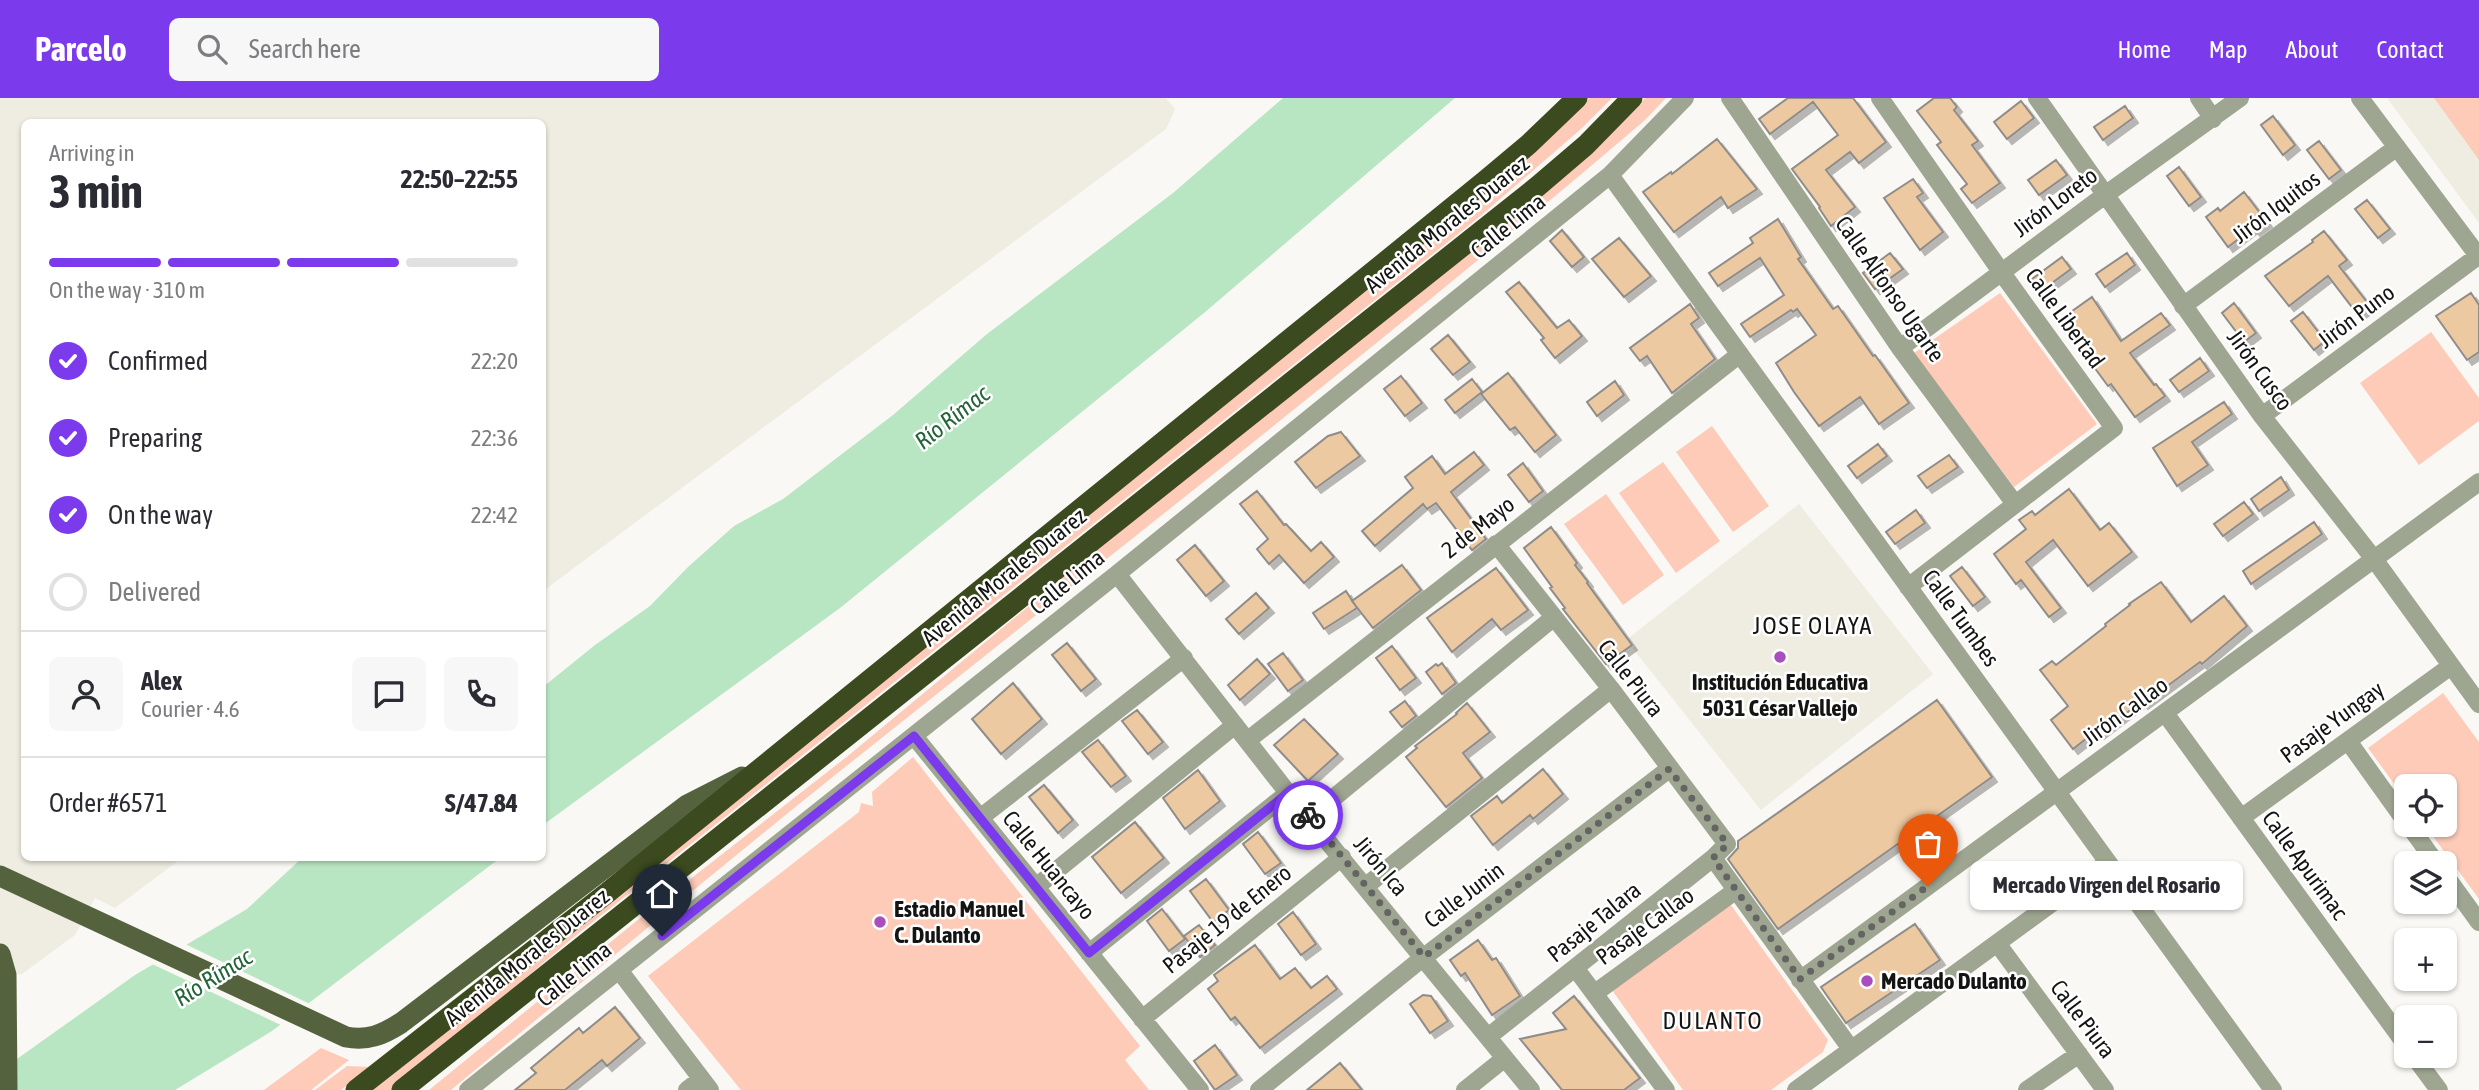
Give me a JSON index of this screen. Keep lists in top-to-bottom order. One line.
{"streets":{"highway":["Avenida Morales Duarez"],"street":["Jirón Loreto","Jirón Iquitos","Calle Lima","Calle Alfonso Ugarte","Jirón Puno","Calle Libertad","Jirón Cusco","2 de Mayo","Calle Tumbes","Calle Piura","Jirón Callao","Pasaje Yungay","Calle Huancayo","Calle Apurimac","Jirón Ica","Calle Junin","Pasaje 19 de Enero","Pasaje Talara","Pasaje Callao"]},"crossings":[["Jirón Loreto","Calle Alfonso Ugarte"],["Jirón Loreto","Calle Libertad"],["Jirón Loreto","Jirón Cusco"],["Jirón Iquitos","Jirón Cusco"],["Calle Lima","Calle Tumbes"],["Calle Lima","Calle Huancayo"],["Calle Lima","Jirón Ica"],["Calle Alfonso Ugarte","Calle Libertad"],["Jirón Puno","Jirón Cusco"],["Jirón Cusco","Jirón Callao"],["Jirón Cusco","Pasaje Yungay"],["2 de Mayo","Calle Tumbes"],["2 de Mayo","Calle Piura"],["2 de Mayo","Jirón Ica"],["Calle Tumbes","Jirón Callao"],["Calle Piura","Calle Junin"],["Calle Piura","Pasaje Talara"],["Jirón Callao","Calle Apurimac"],["Pasaje Yungay","Calle Apurimac"],["Calle Huancayo","Pasaje 19 de Enero"],["Jirón Ica","Calle Junin"],["Jirón Ica","Pasaje 19 de Enero"],["Jirón Ica","Pasaje Talara"],["Pasaje Talara","Pasaje Callao"]],"districts":["JOSE OLAYA","DULANTO"],"water":["Río Rímac"],"places":["Institución Educativa 5031 César Vallejo","Mercado Virgen del Rosario","Estadio Manuel C. Dulanto","Mercado Dulanto"],"page":{"header":"Parcelo","search":"Search here","nav":["Home","Map","About","Contact"],"heading":["3 min","Arriving in","22:50–22:55"],"panel":["Alex","Courier · 4.6","Order #6571","S/47.84"],"bar":"On the way · 310 m","list":[["Confirmed","22:20"],["Preparing","22:36"],["On the way","22:42"],"Delivered"],"map_buttons":["+","−"],"bubble":"Mercado Virgen del Rosario"}}
